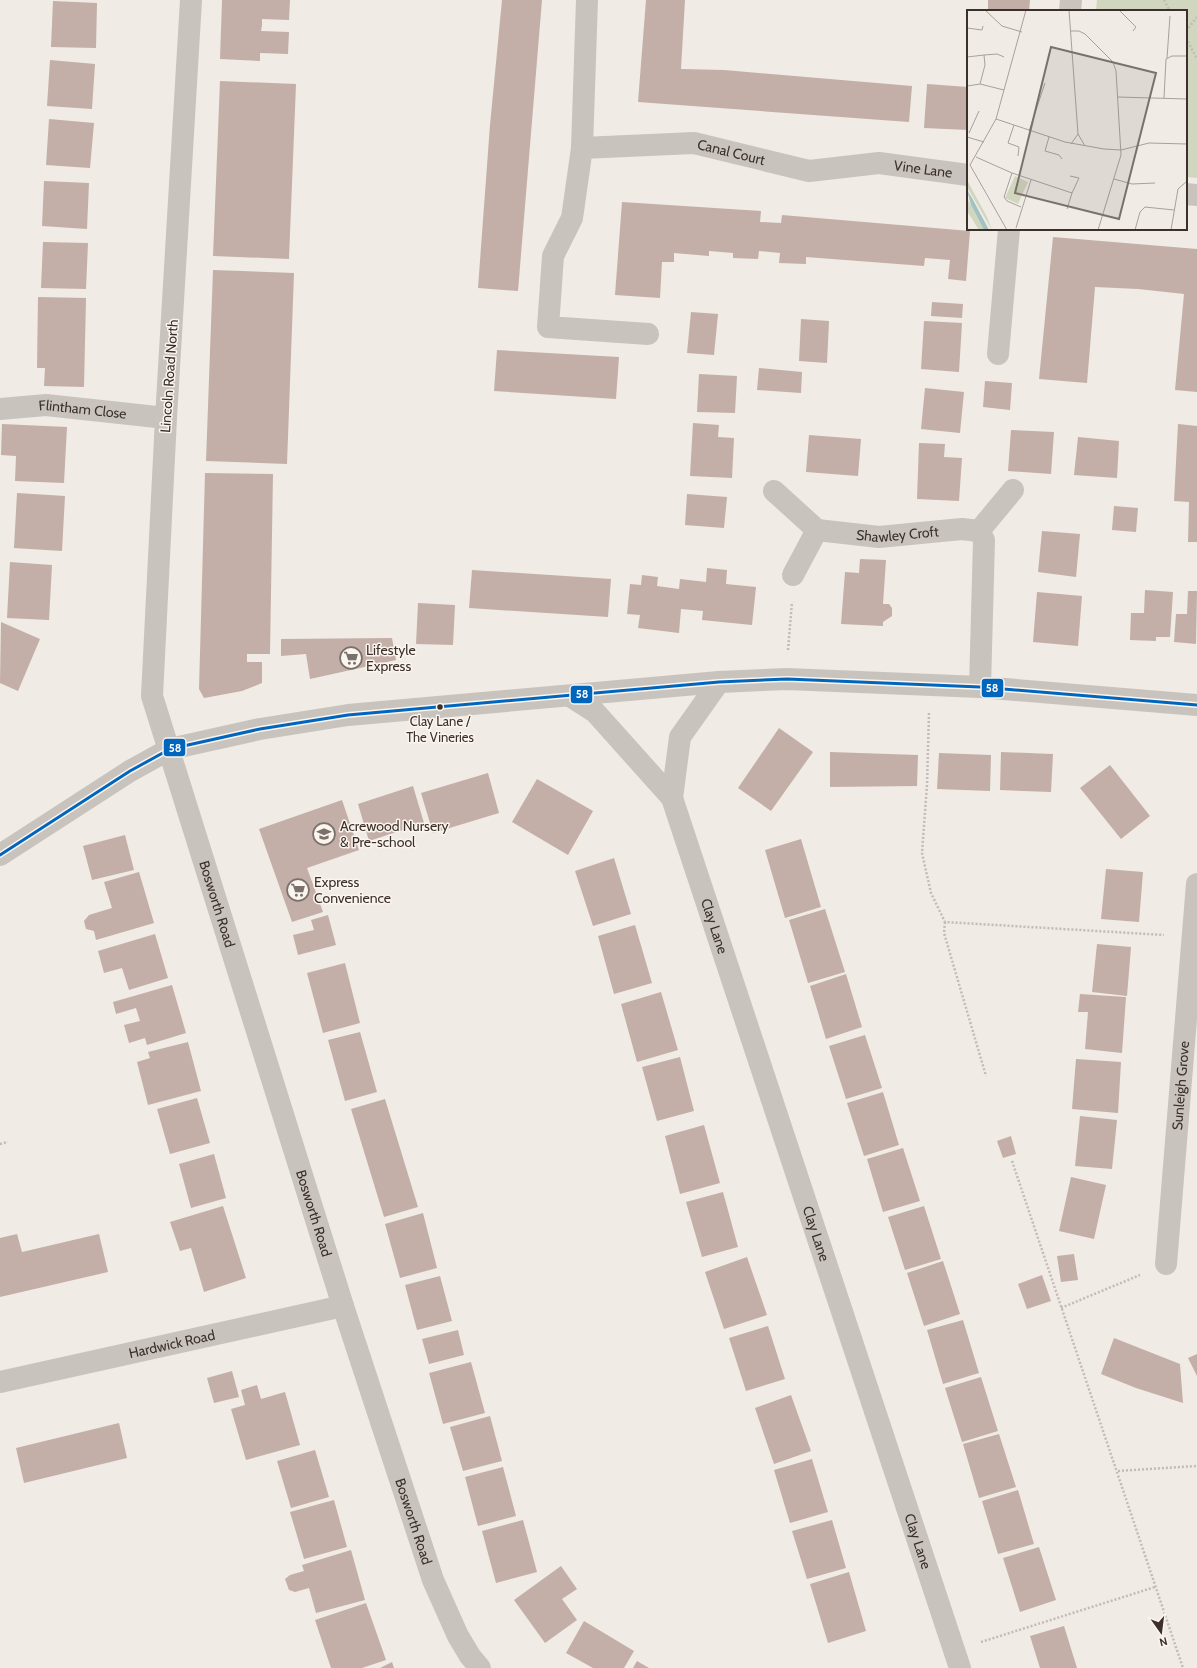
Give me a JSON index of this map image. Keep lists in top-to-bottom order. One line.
{"streets":{"street":["Canal Court","Vine Lane","Lincoln Road North","Flintham Close","Shawley Croft","Bosworth Road","Clay Lane","Sunleigh Grove","Hardwick Road"]},"crossings":[["Canal Court","Vine Lane"],["Lincoln Road North","Flintham Close"],["Lincoln Road North","Bosworth Road"],["Bosworth Road","Hardwick Road"]],"places":{"supermarket":["Lifestyle Express","Express Convenience"],"other":["Clay Lane / The Vineries"],"school or university":["Acrewood Nursery & Pre-school"]},"lines":["transit line 58"],"north":"bottom"}
